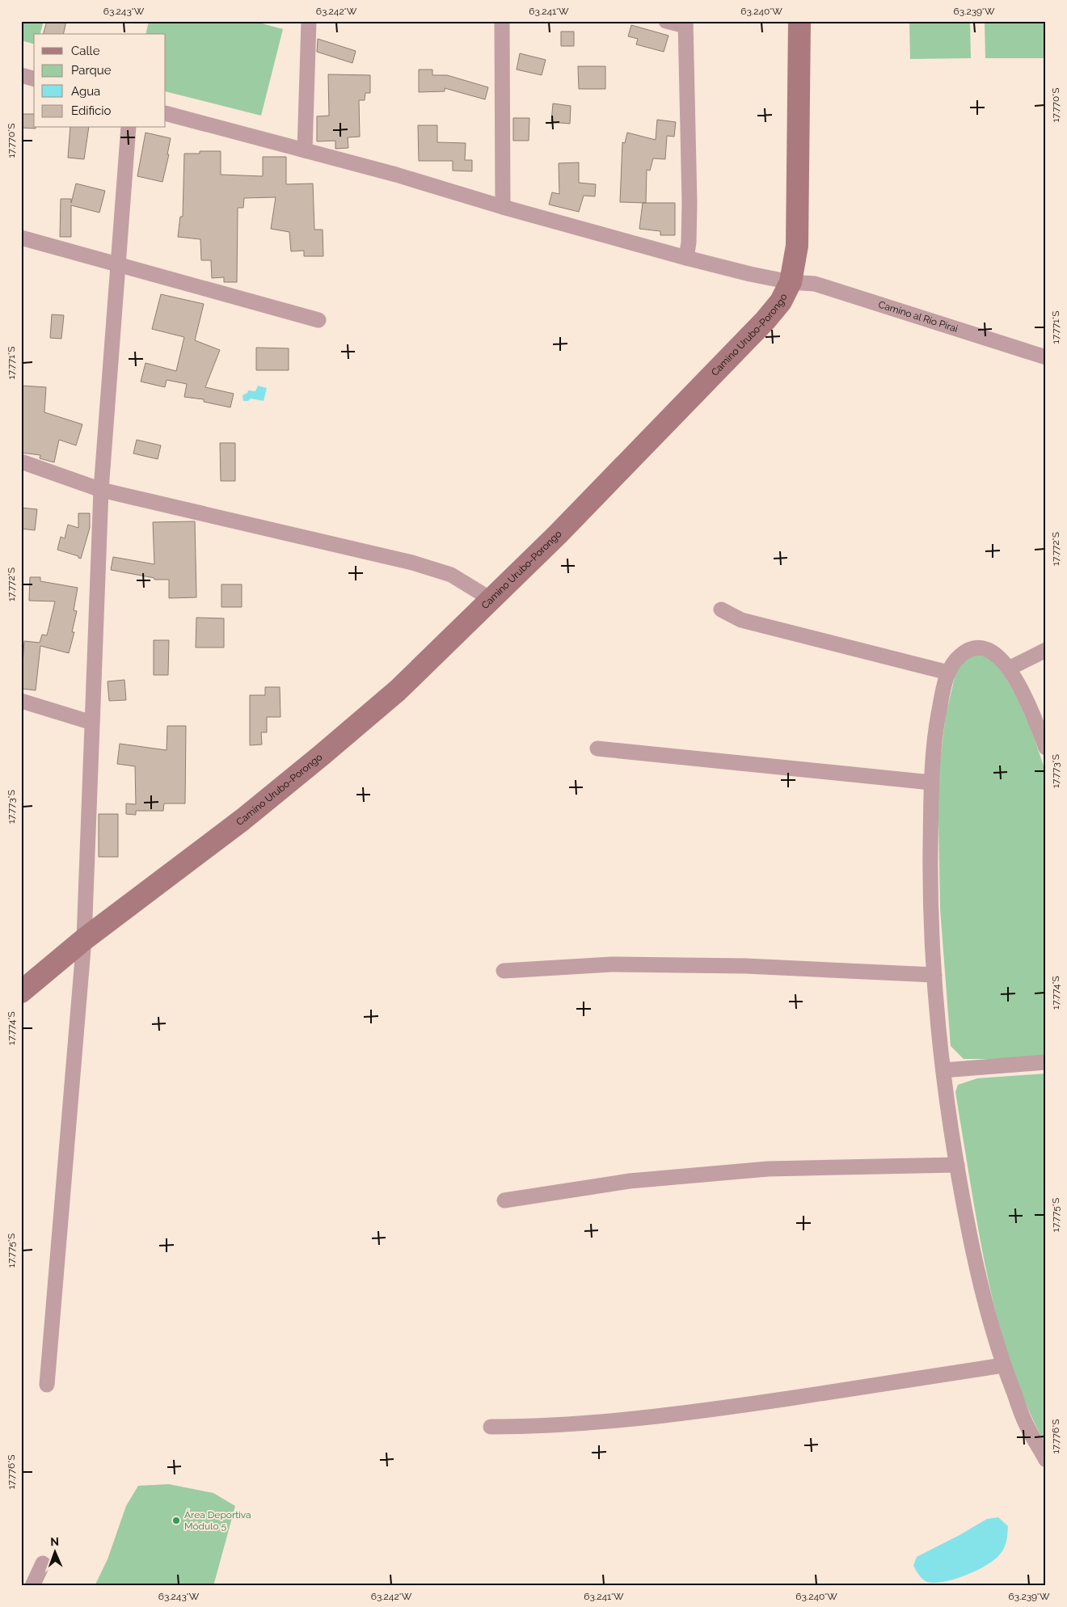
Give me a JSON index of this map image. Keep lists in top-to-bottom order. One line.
{"streets":{"main road":["Camino Urubo-Porongo"],"street":["Camino al Rio Pirai"]},"crossings":[["Camino al Rio Pirai","Camino Urubo-Porongo"]],"places":["Área Deportiva Módulo 5"],"legend":["Calle","Parque","Agua","Edificio"],"north":"top","coordinates":["63.243°W","63.242°W","63.241°W","63.240°W","63.239°W","17.770°S","17.771°S","17.772°S","17.773°S","17.774°S","17.775°S","17.776°S"]}
